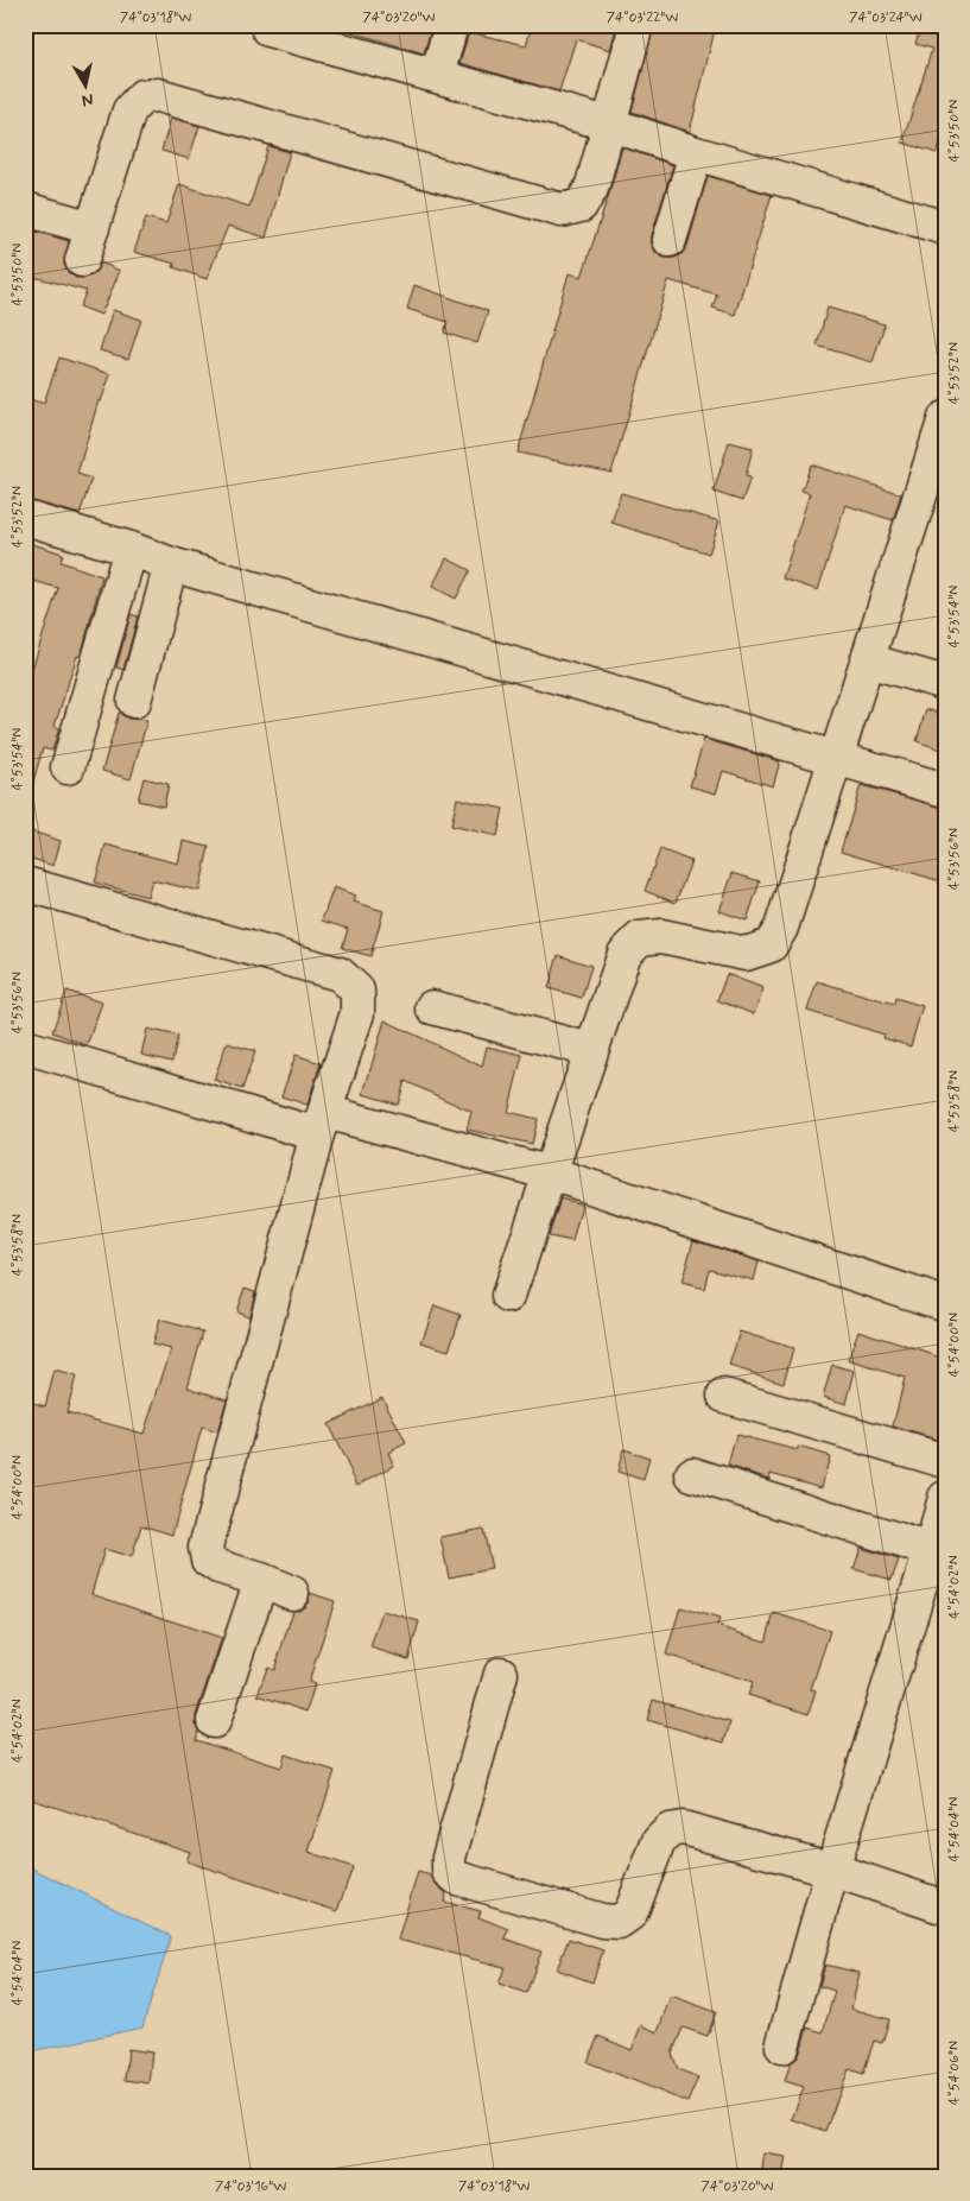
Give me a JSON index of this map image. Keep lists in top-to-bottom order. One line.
{"north":"bottom","coordinates":["74°03'18\"W","74°03'20\"W","74°03'22\"W","74°03'24\"W","4°53'50\"N","4°53'52\"N","4°53'54\"N","4°53'56\"N","4°53'58\"N","4°54'00\"N","4°54'02\"N","4°54'04\"N","4°54'06\"N","74°03'16\"W"]}
